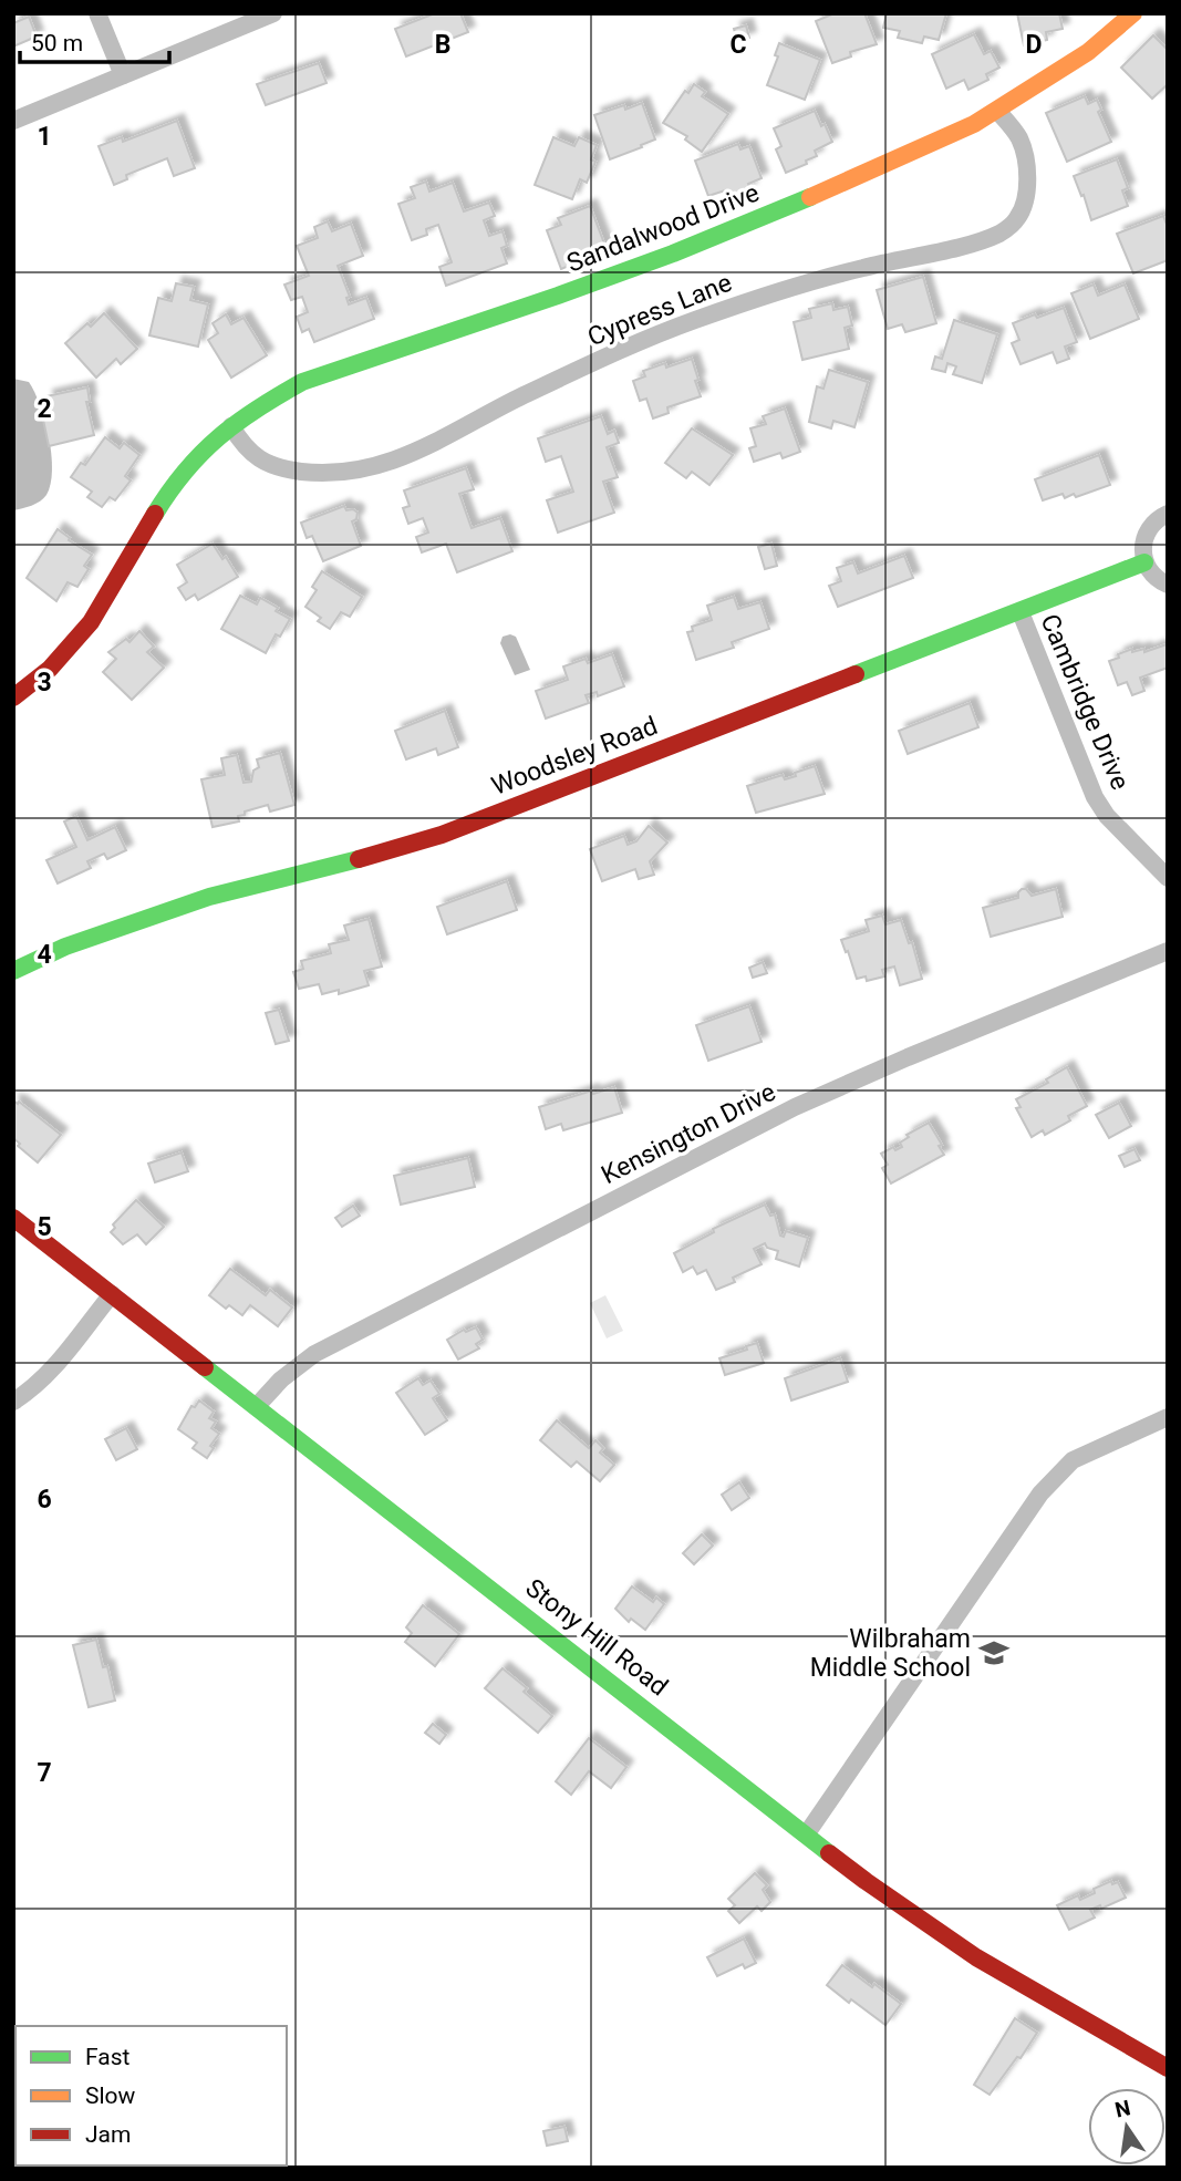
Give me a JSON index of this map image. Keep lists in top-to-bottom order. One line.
{"streets":{"street":["Sandalwood Drive","Cypress Lane","Cambridge Drive","Woodsley Road","Kensington Drive","Stony Hill Road"]},"crossings":[["Sandalwood Drive","Cypress Lane"],["Cambridge Drive","Woodsley Road"],["Kensington Drive","Stony Hill Road"]],"places":{"school or university":["Wilbraham Middle School"]},"legend":["Fast","Slow","Jam"],"scale_bar":"50 m","north":"top","grid":{"columns":["B","C","D"],"rows":["1","2","3","4","5","6","7"]}}
